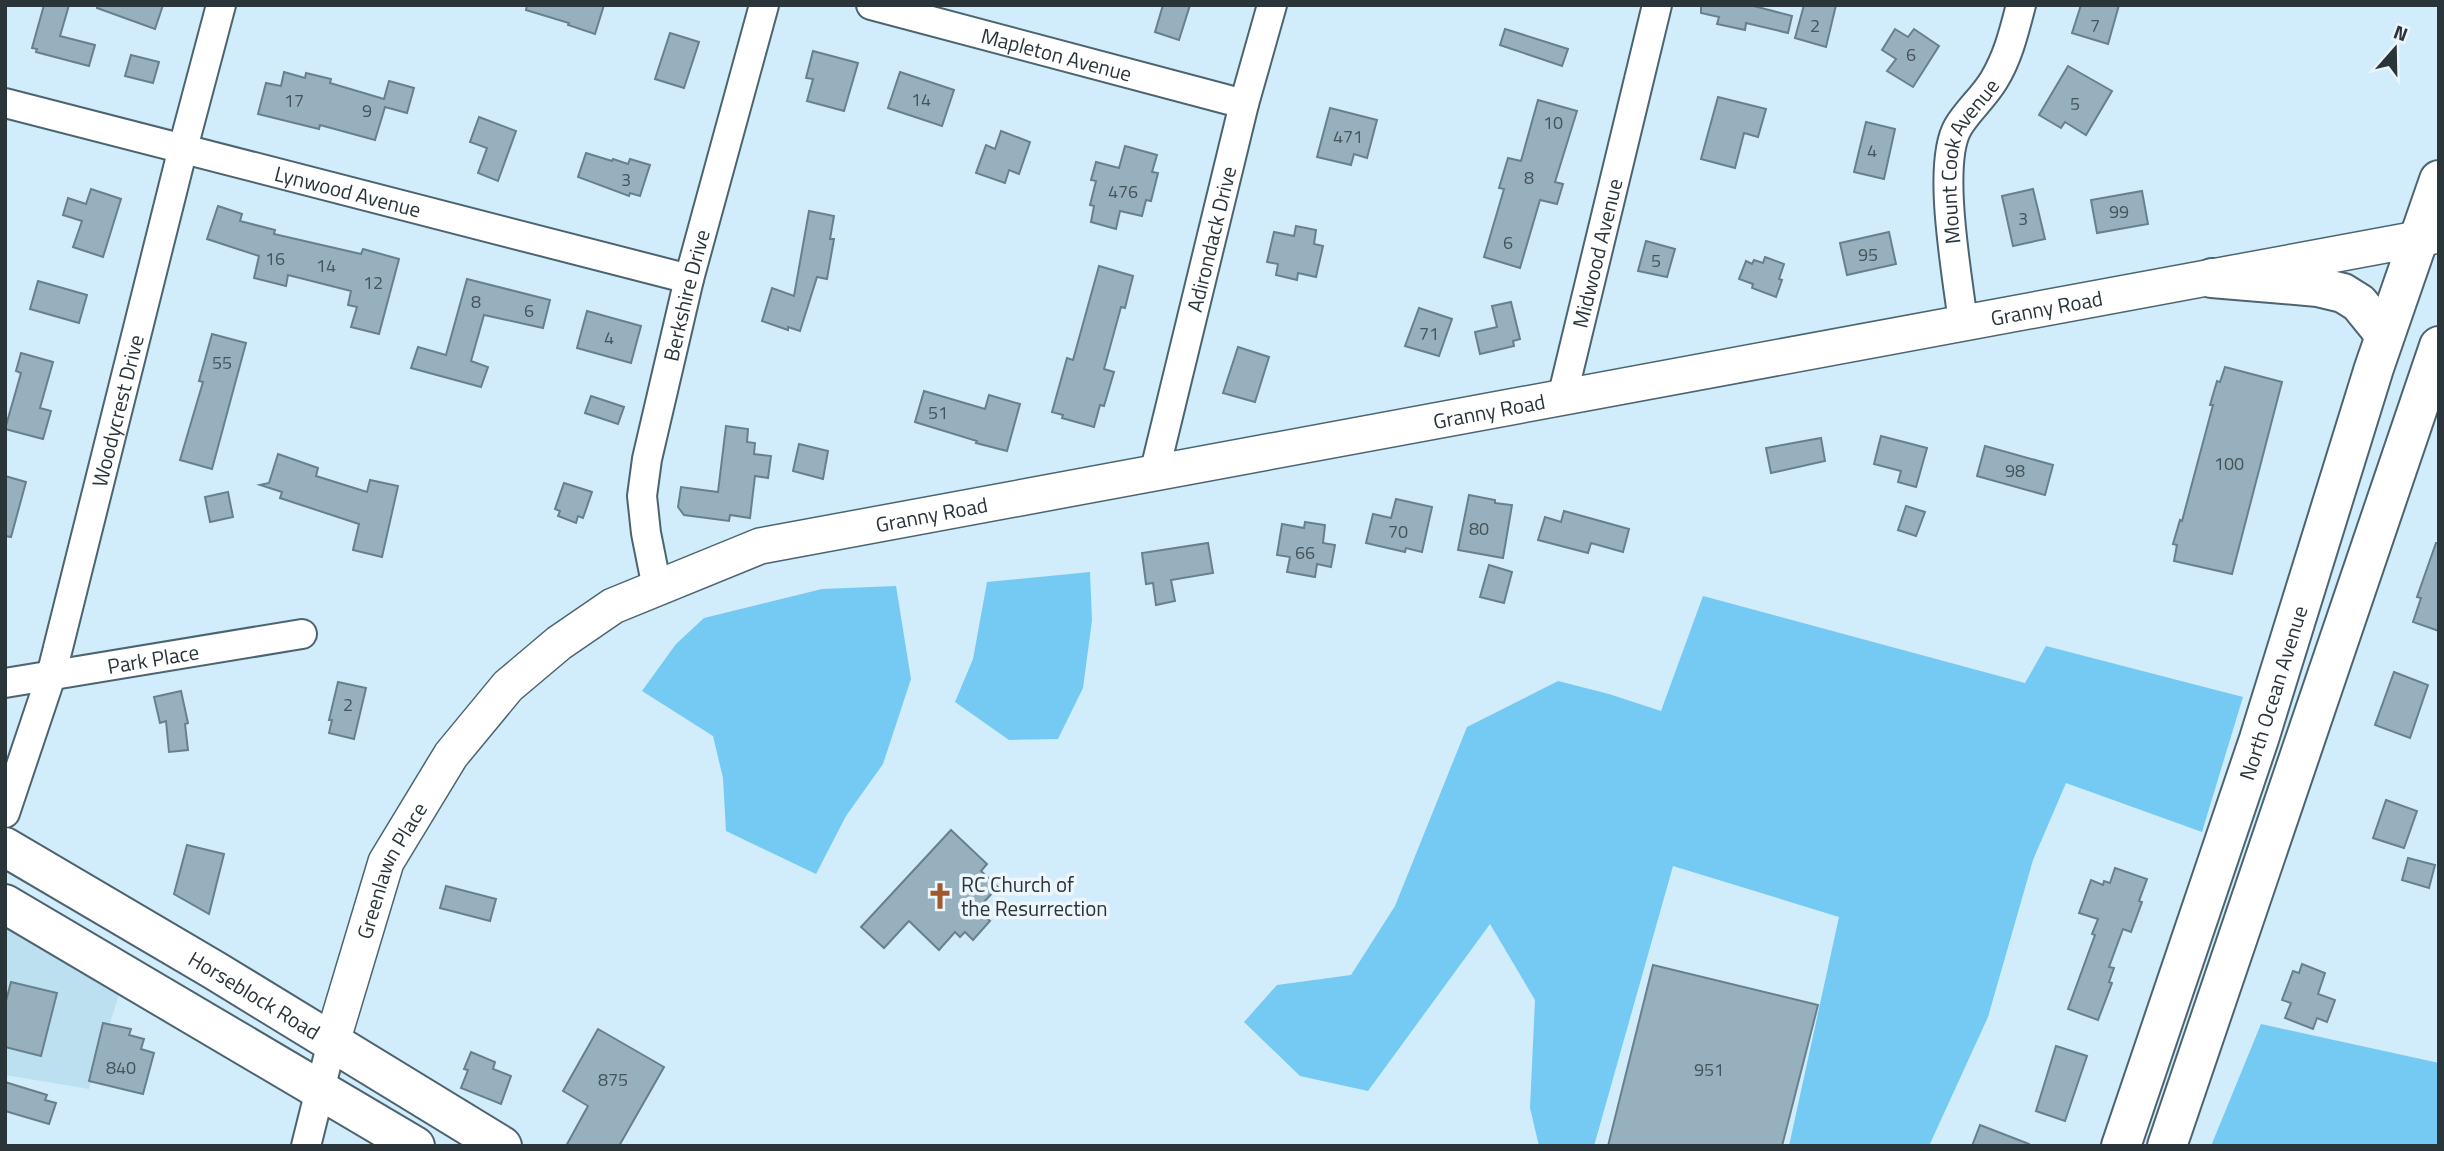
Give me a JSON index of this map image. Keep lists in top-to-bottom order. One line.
{"streets":{"main road":["North Ocean Avenue","Horseblock Road"],"street":["Mapleton Avenue","Mount Cook Avenue","Lynwood Avenue","Adirondack Drive","Midwood Avenue","Berkshire Drive","Granny Road","Woodycrest Drive","Park Place","Greenlawn Place"]},"crossings":[["Mapleton Avenue","Adirondack Drive"],["Mount Cook Avenue","Granny Road"],["Lynwood Avenue","Berkshire Drive"],["Lynwood Avenue","Woodycrest Drive"],["Adirondack Drive","Granny Road"],["Midwood Avenue","Granny Road"],["Berkshire Drive","Granny Road"],["Granny Road","North Ocean Avenue"],["Granny Road","Greenlawn Place"],["Woodycrest Drive","Park Place"],["Greenlawn Place","Horseblock Road"]],"places":{"church":["RC Church of the Resurrection"]},"house_numbers":["2","7","6","14","17","5","9","10","471","4","8","3","476","99","3","6","95","16","5","14","12","8","6","71","4","55","51","100","98","80","70","66","2","840","951","875"],"north":"top"}
